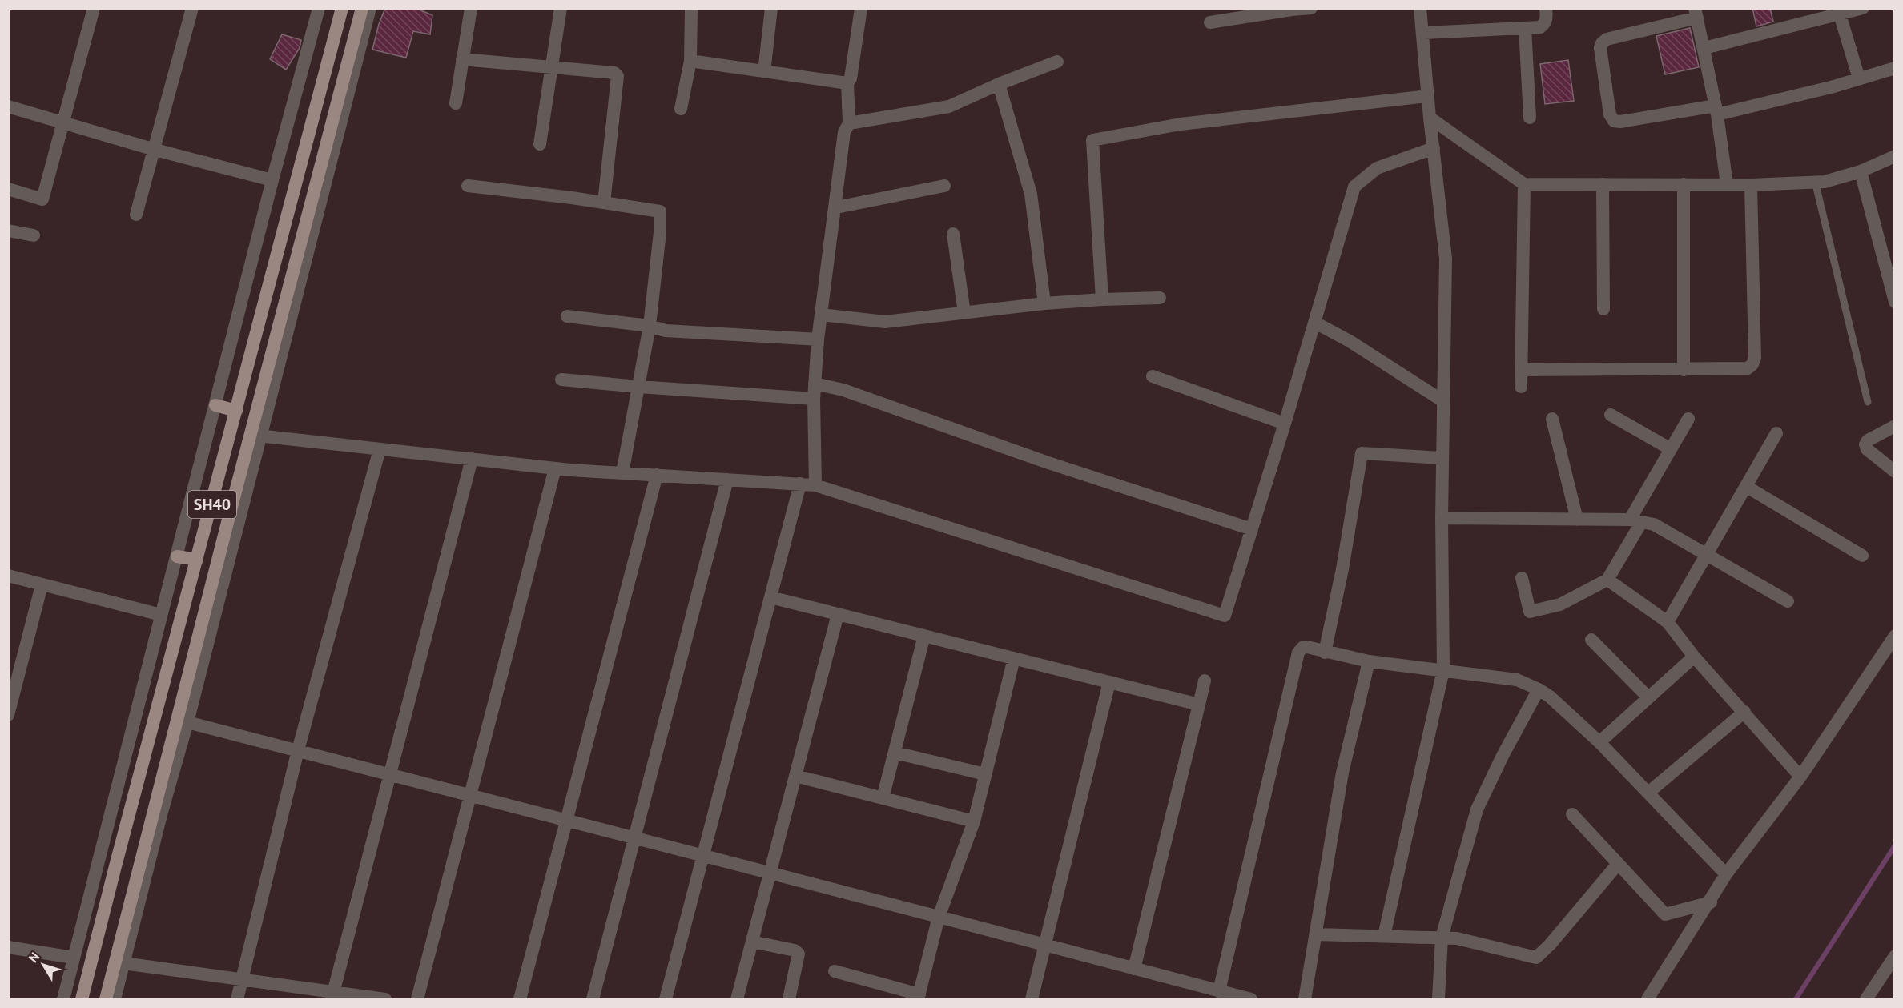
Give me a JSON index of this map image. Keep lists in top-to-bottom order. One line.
{"streets":{"main road":["SH40"]},"north":"top left"}
